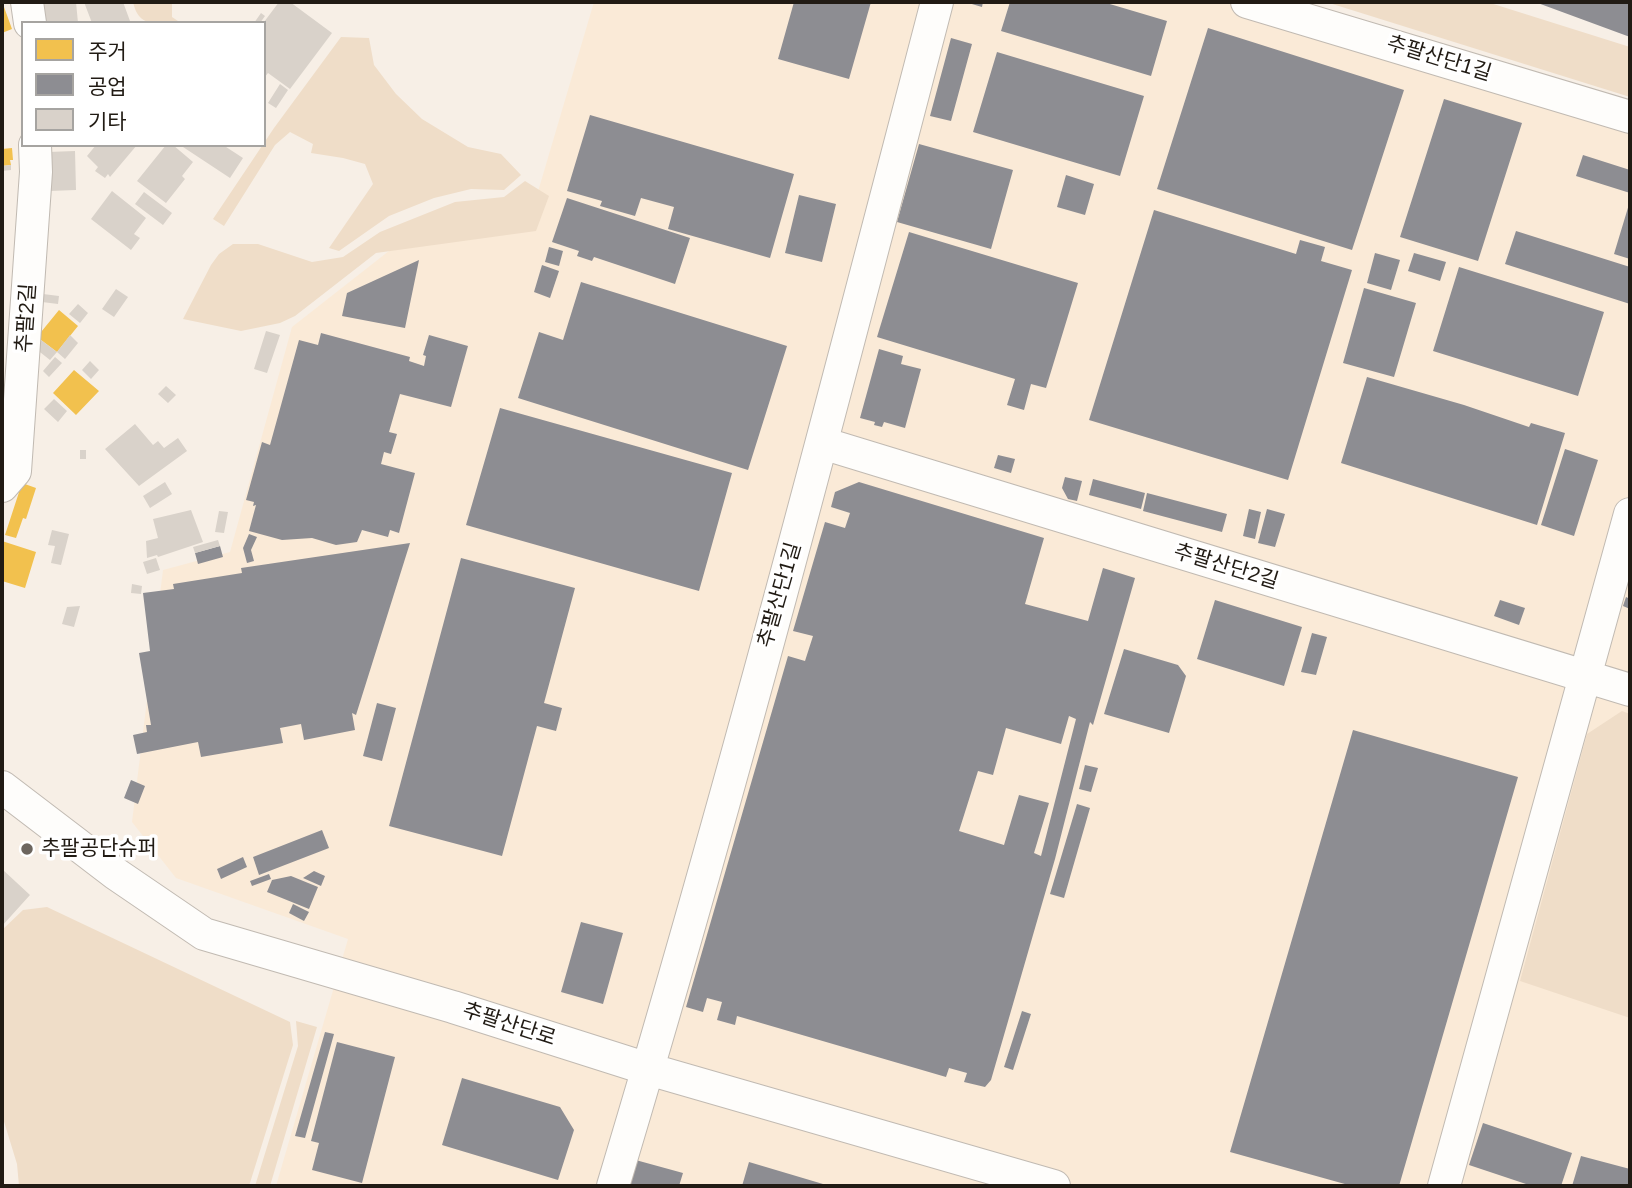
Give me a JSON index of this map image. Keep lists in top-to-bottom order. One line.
{"streets":{"street":["추팔산단1길","추팔2길","추팔산단2길","추팔산단로"]},"crossings":[["추팔산단1길","추팔산단2길"],["추팔산단1길","추팔산단로"]],"places":["추팔공단슈퍼"],"legend":["주거","공업","기타"]}
